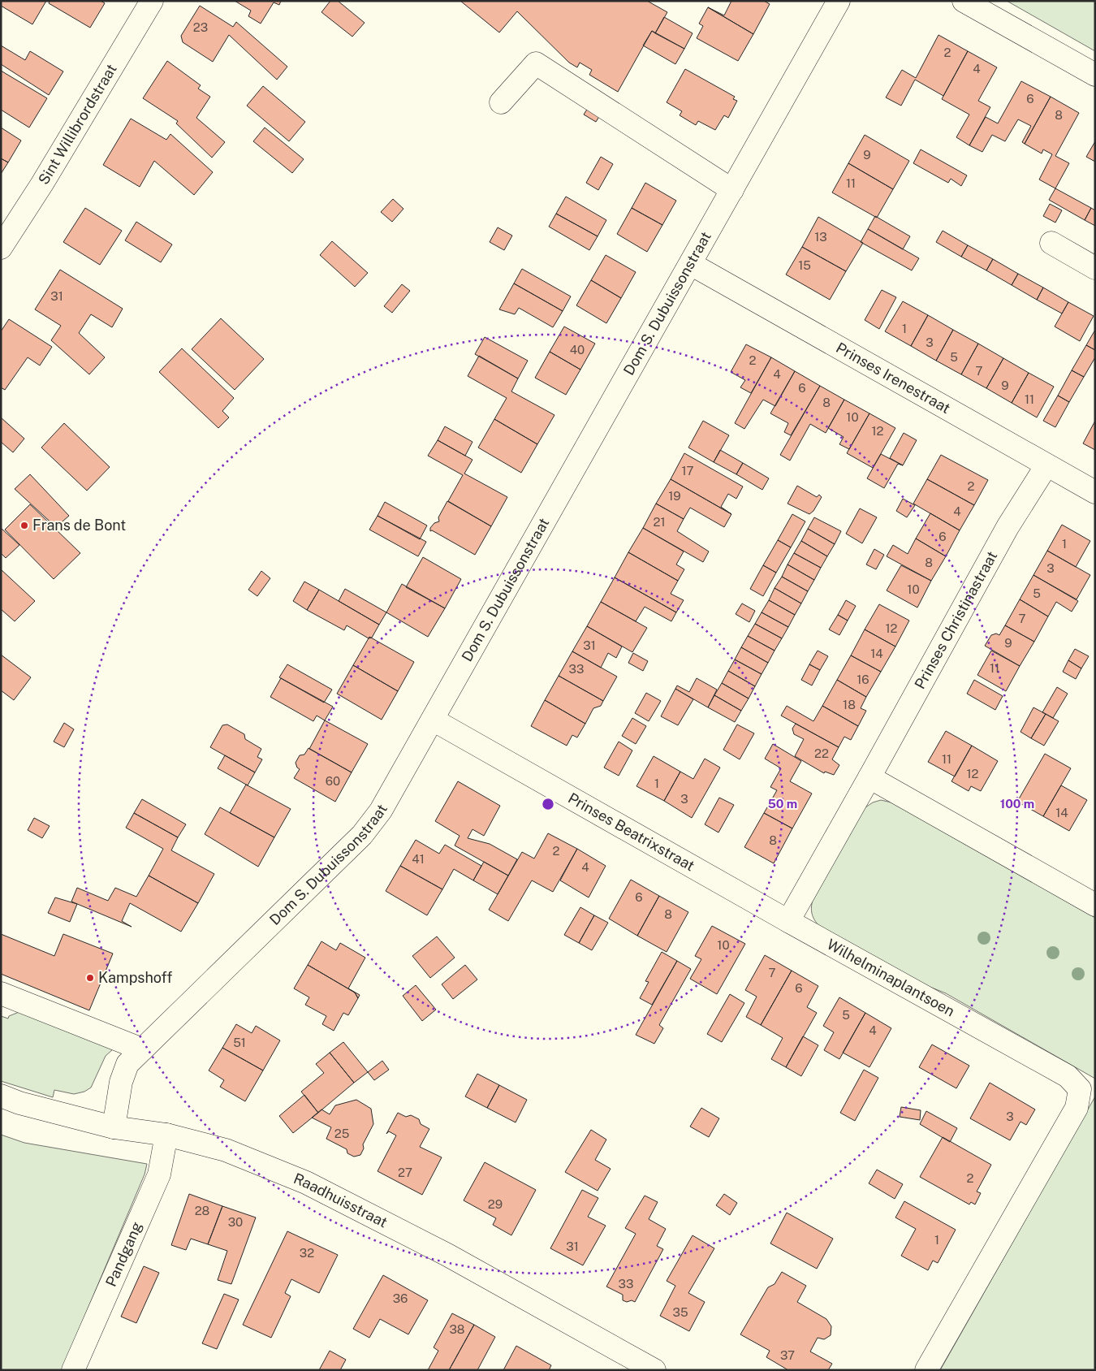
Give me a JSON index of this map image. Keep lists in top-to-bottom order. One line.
{"streets":{"street":["Sint Willibrordstraat","Dom S. Dubuissonstraat","Prinses Irenestraat","Prinses Christinastraat","Prinses Beatrixstraat","Wilhelminaplantsoen","Raadhuisstraat","Pandgang"]},"crossings":[["Dom S. Dubuissonstraat","Prinses Irenestraat"],["Dom S. Dubuissonstraat","Prinses Beatrixstraat"],["Dom S. Dubuissonstraat","Raadhuisstraat"],["Prinses Irenestraat","Prinses Christinastraat"],["Prinses Beatrixstraat","Wilhelminaplantsoen"],["Raadhuisstraat","Pandgang"]],"places":["Frans de Bont","Kampshoff"],"house_numbers":["23","2","4","6","8","9","11","13","15","31","1","3","40","5","2","7","4","9","6","11","8","10","12","17","2","19","4","21","6","1","8","3","10","5","7","12","9","31","14","11","33","16","18","22","11","12","60","1","3","14","8","2","41","4","6","8","10","7","6","5","4","51","3","25","27","2","29","28","30","1","31","32","33","36","35","38","37"],"rings":["50 m","100 m"]}
